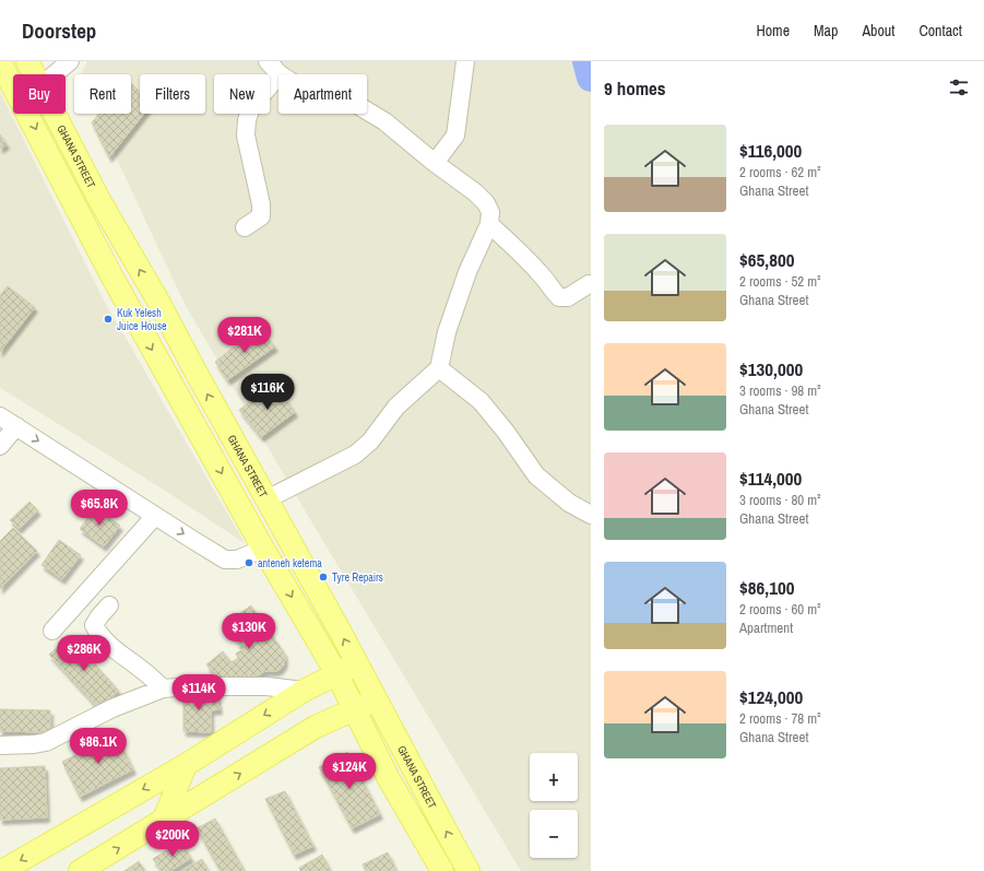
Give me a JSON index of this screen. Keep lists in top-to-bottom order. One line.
{"streets":{"main road":["GHANA STREET"]},"places":["Kuk Yelesh Juice House","anteneh ketema","Tyre Repairs"],"page":{"header":"Doorstep","nav":["Home","Map","About","Contact"],"heading":"9 homes","chip":["Buy","Rent","Filters","New","Apartment"],"list":[{"name":"$116,000","note":"2 rooms · 62 m² · Ghana Street"},{"name":"$65,800","note":"2 rooms · 52 m² · Ghana Street"},{"name":"$130,000","note":"3 rooms · 98 m² · Ghana Street"},{"name":"$114,000","note":"3 rooms · 80 m² · Ghana Street"},{"name":"$86,100","note":"2 rooms · 60 m² · Apartment"},{"name":"$124,000","note":"2 rooms · 78 m² · Ghana Street"}],"price":["$281K","$116K","$65.8K","$130K","$286K","$114K","$86.1K","$124K","$200K"],"map_buttons":["+","−"]}}
